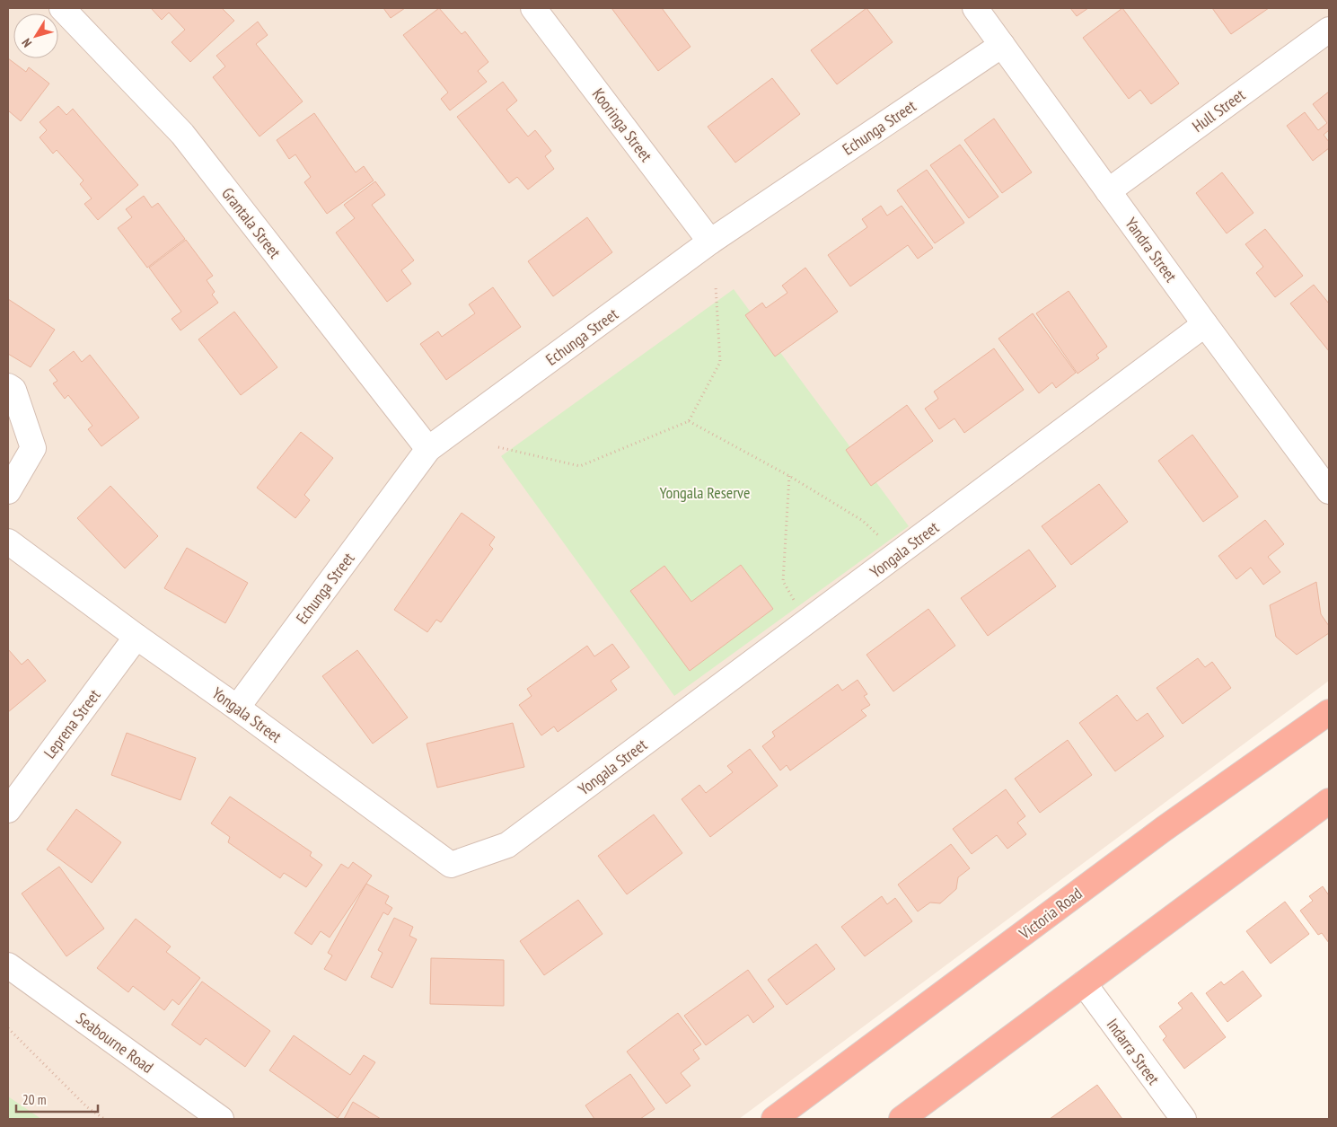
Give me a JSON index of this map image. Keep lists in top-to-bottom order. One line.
{"streets":{"highway":["Victoria Road"],"street":["Hull Street","Kooringa Street","Echunga Street","Grantala Street","Yandra Street","Yongala Street","Leprena Street","Seabourne Road","Indarra Street"]},"crossings":[["Hull Street","Yandra Street"],["Kooringa Street","Echunga Street"],["Echunga Street","Grantala Street"],["Echunga Street","Yandra Street"],["Echunga Street","Yongala Street"],["Yandra Street","Yongala Street"],["Yongala Street","Leprena Street"]],"parks":["Yongala Reserve"],"scale_bar":"20 m","north":"bottom left"}
